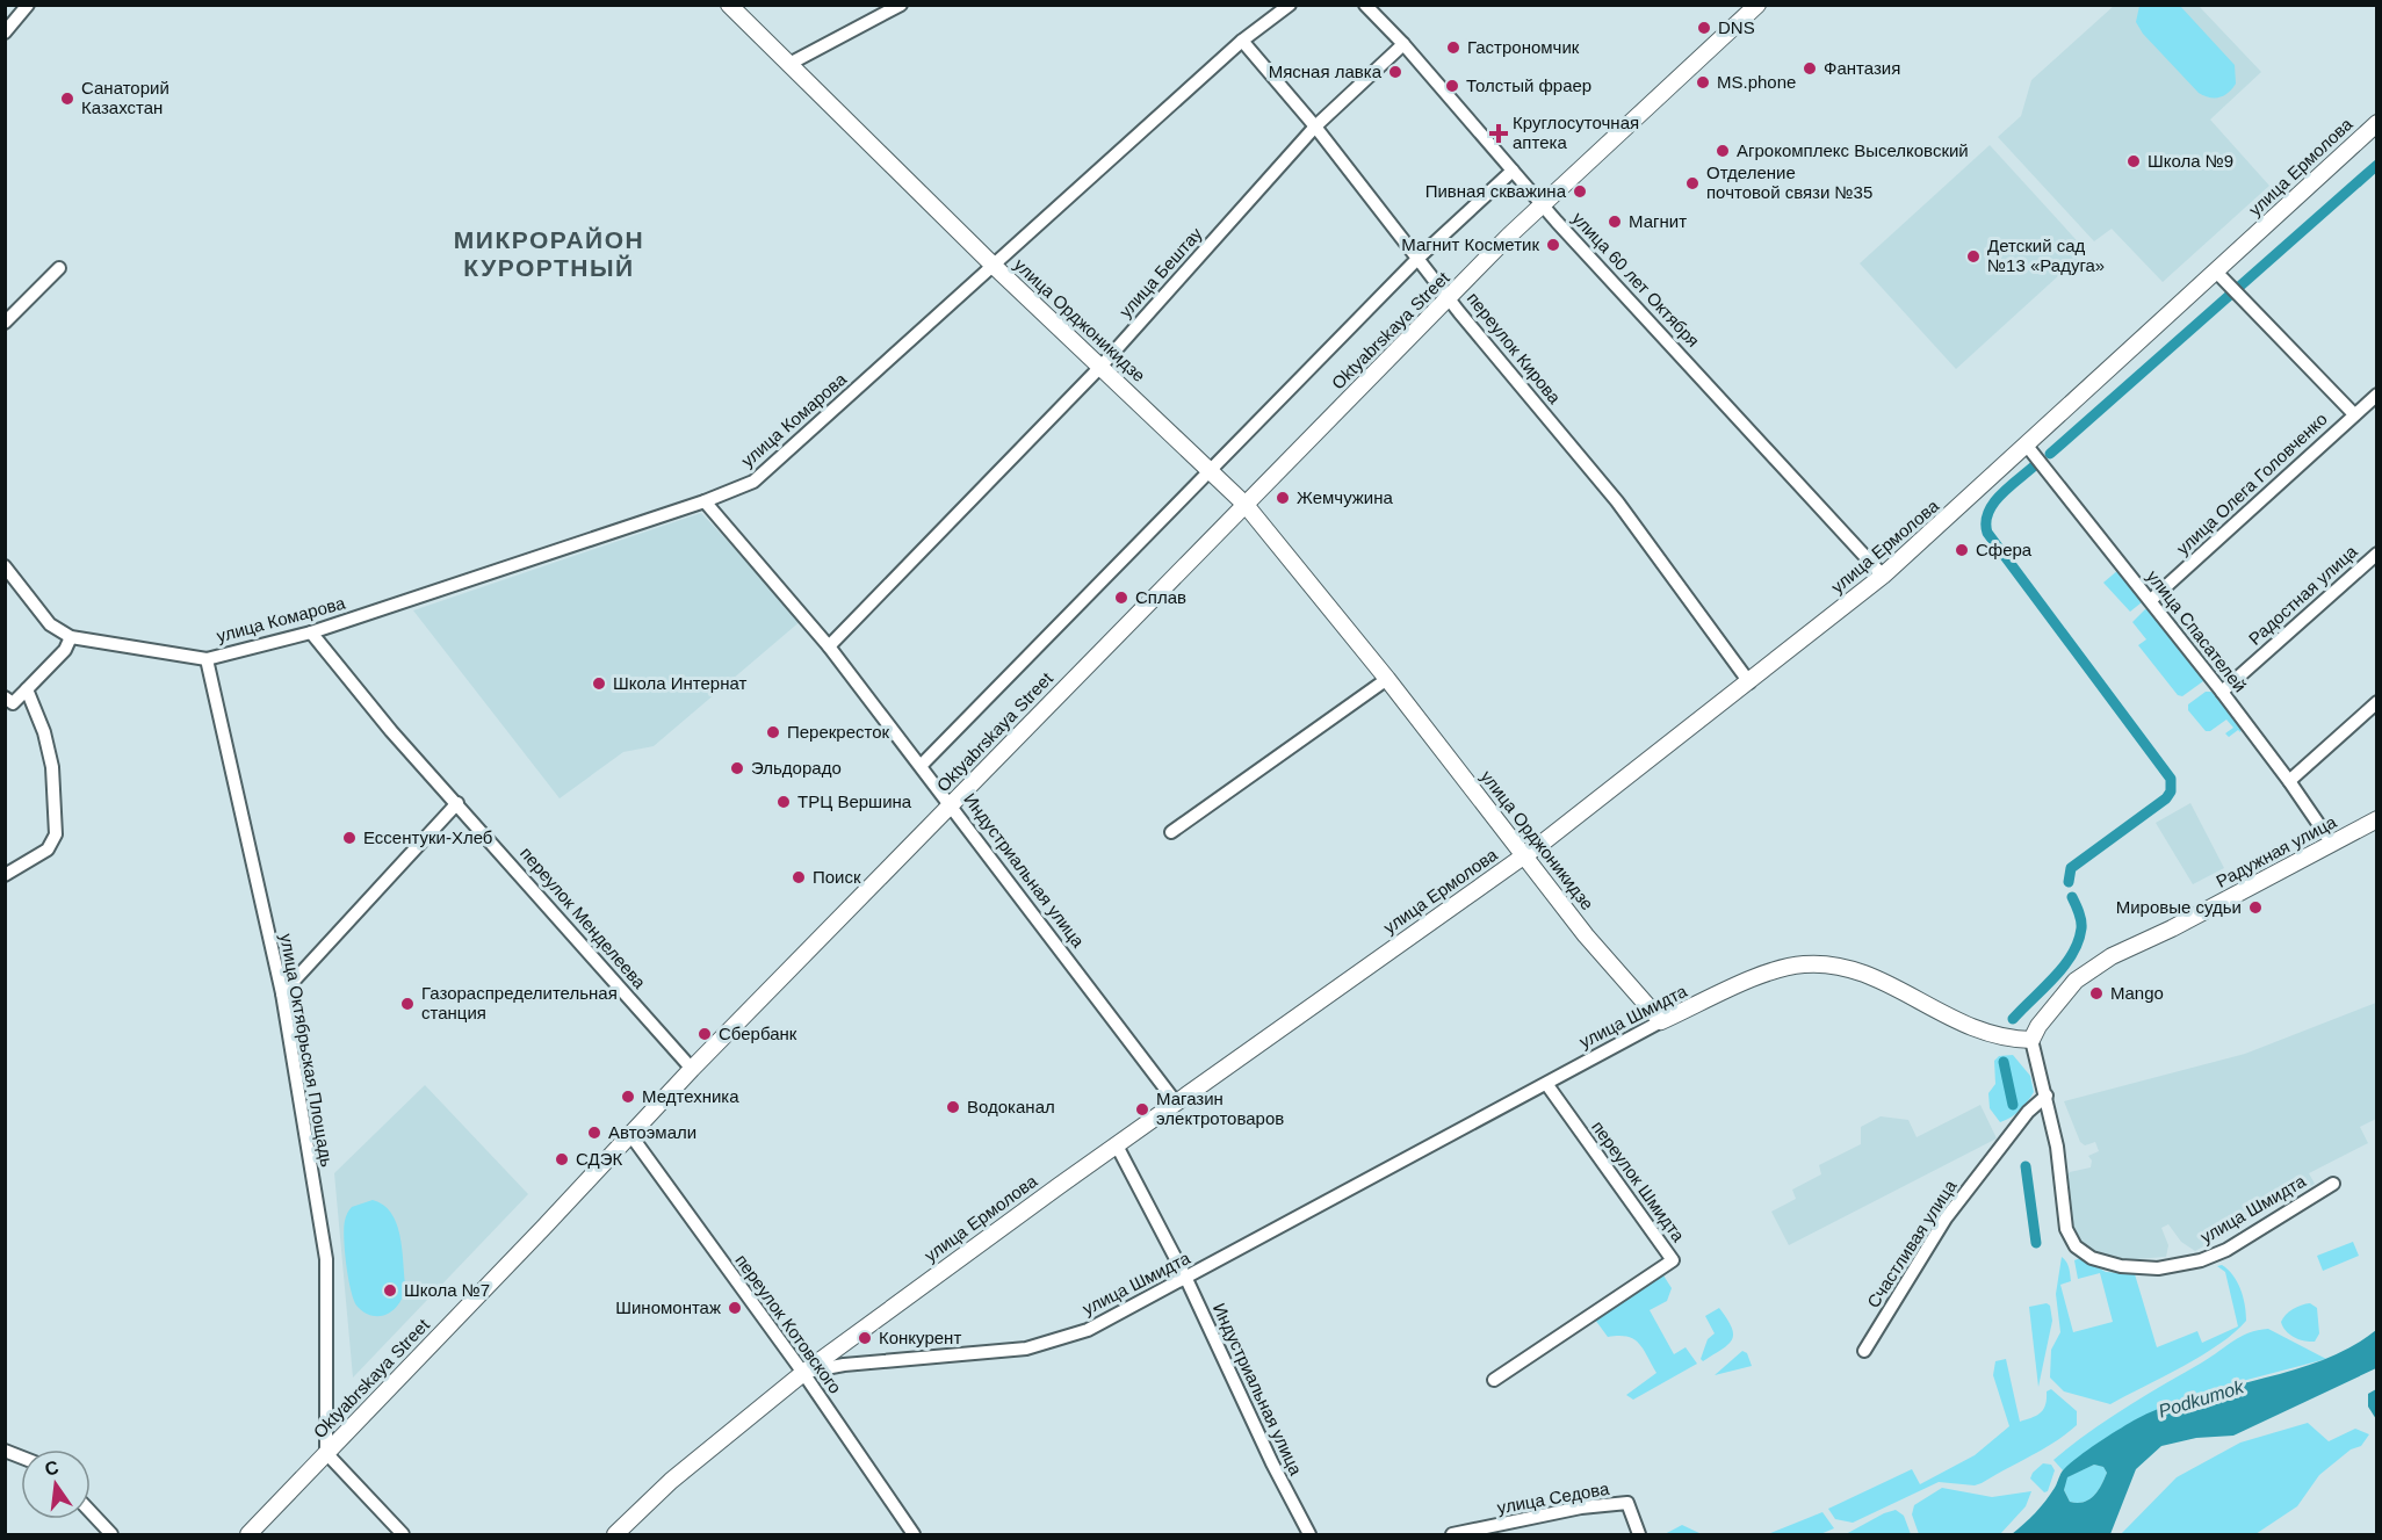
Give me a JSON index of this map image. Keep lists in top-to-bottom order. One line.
{"streets":{"street":["улица Ермолова","улица Бештау","улица 60 лет Октября","улица Орджоникидзе","Oktyabrskaya Street","переулок Кирова","улица Комарова","улица Олега Головченко","Радостная улица","улица Спасателей","Радужная улица","Индустриальная улица","переулок Менделеева","улица Шмидта","улица Октябрьская Площадь","переулок Шмидта","Счастливая улица","переулок Котовского","улица Седова"]},"crossings":[["улица Ермолова","улица 60 лет Октября"],["улица Ермолова","улица Орджоникидзе"],["улица Ермолова","переулок Кирова"],["улица Ермолова","улица Спасателей"],["улица Ермолова","Индустриальная улица"],["улица Ермолова","улица Шмидта"],["улица Ермолова","переулок Котовского"],["улица Бештау","улица 60 лет Октября"],["улица Бештау","улица Орджоникидзе"],["улица Бештау","переулок Кирова"],["улица Бештау","Индустриальная улица"],["улица 60 лет Октября","Oktyabrskaya Street"],["улица Орджоникидзе","Oktyabrskaya Street"],["улица Орджоникидзе","улица Комарова"],["улица Орджоникидзе","улица Шмидта"],["Oktyabrskaya Street","переулок Кирова"],["Oktyabrskaya Street","Индустриальная улица"],["Oktyabrskaya Street","переулок Менделеева"],["Oktyabrskaya Street","улица Октябрьская Площадь"],["Oktyabrskaya Street","переулок Котовского"],["переулок Кирова","улица Комарова"],["улица Комарова","Индустриальная улица"],["улица Комарова","переулок Менделеева"],["улица Комарова","улица Октябрьская Площадь"],["улица Олега Головченко","улица Спасателей"],["Радостная улица","улица Спасателей"],["улица Спасателей","Радужная улица"],["Радужная улица","улица Шмидта"],["Индустриальная улица","улица Шмидта"],["улица Шмидта","переулок Шмидта"],["улица Шмидта","Счастливая улица"],["улица Шмидта","переулок Котовского"]],"districts":["МИКРОРАЙОН КУРОРТНЫЙ"],"water":["Podkumok"],"places":{"other":["DNS","Гастрономчик","Фантазия","Мясная лавка","MS.phone","Толстый фраер","Санаторий Казахстан","Агрокомплекс Выселковский","Школа №9","Отделение почтовой связи №35","Пивная скважина","Магнит","Магнит Косметик","Детский сад №13 «Радуга»","Жемчужина","Сфера","Сплав","Школа Интернат","Перекресток","Эльдорадо","ТРЦ Вершина","Ессентуки-Хлеб","Поиск","Мировые судьи","Mango","Газораспределительная станция","Сбербанк","Медтехника","Водоканал","Магазин электротоваров","Автоэмали","СДЭК","Школа №7","Шиномонтаж","Конкурент"],"health":["Круглосуточная аптека"]},"north":"top"}
